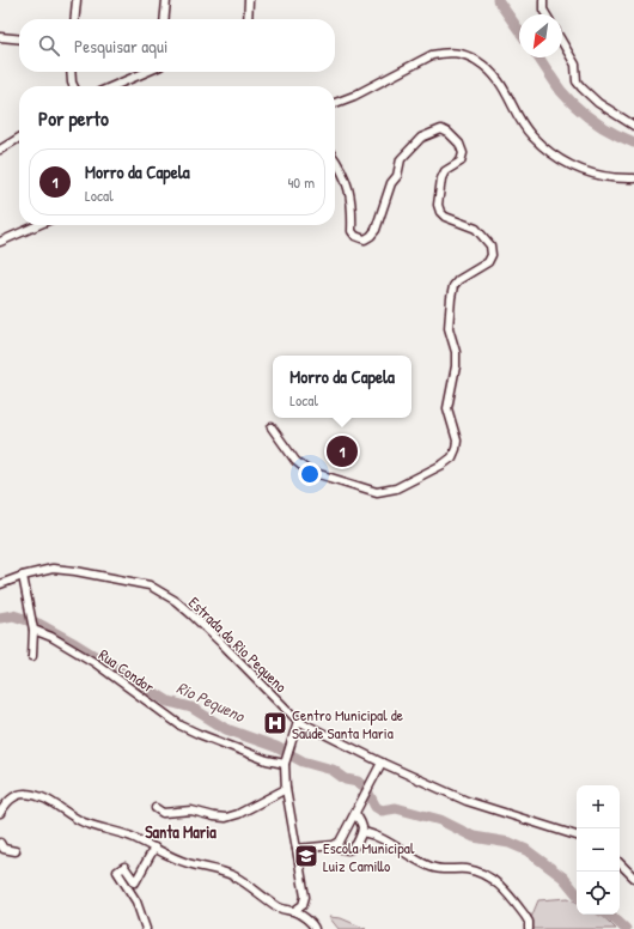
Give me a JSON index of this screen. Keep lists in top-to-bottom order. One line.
{"streets":{"street":["Estrada do Rio Pequeno","Rua Condor"]},"districts":["Santa Maria"],"water":["Rio Pequeno"],"places":{"hospital":["Centro Municipal de Saúde Santa Maria"],"school or university":["Escola Municipal Luiz Camillo"]},"north":"bottom left","page":{"search":"Pesquisar aqui","heading":"Por perto","list":[{"mark":"1","name":"Morro da Capela","note":"Local","value":"40 m"}],"popup":["Morro da Capela","Local"],"pins":"1","map_buttons":["+","−"]}}
